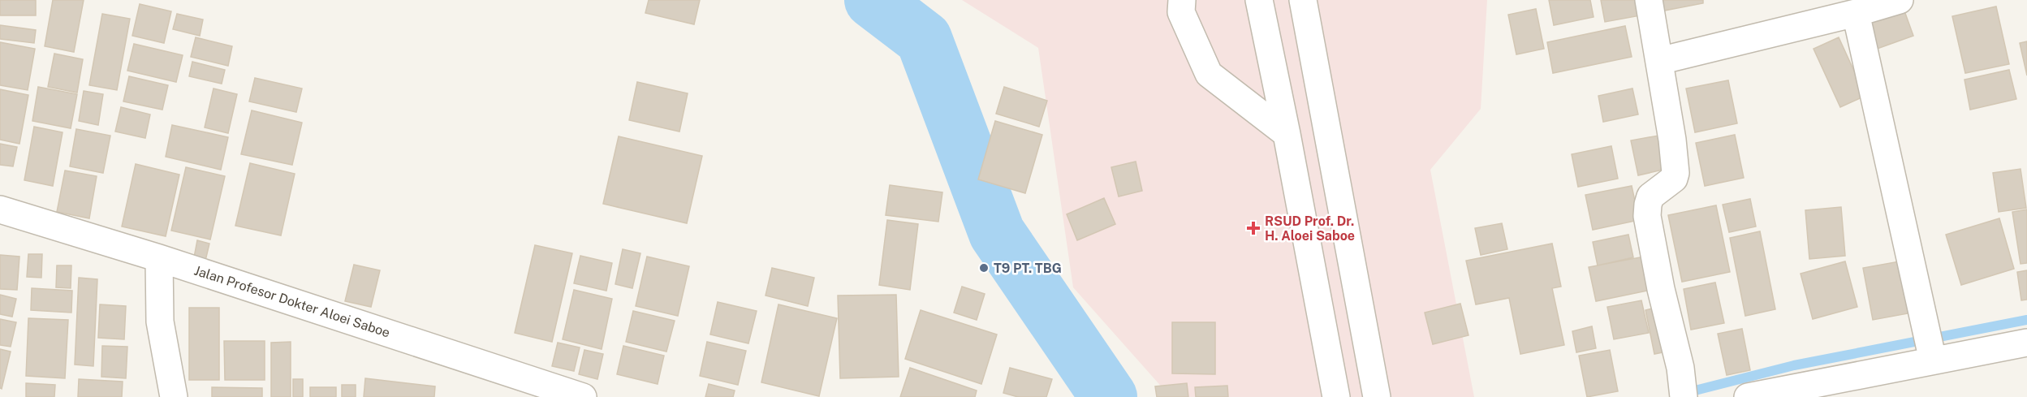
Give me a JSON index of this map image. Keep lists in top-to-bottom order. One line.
{"streets":{"street":["Jalan Profesor Dokter Aloei Saboe"]},"places":{"health":["RSUD Prof. Dr. H. Aloei Saboe"],"other":["T9 PT. TBG"]}}
